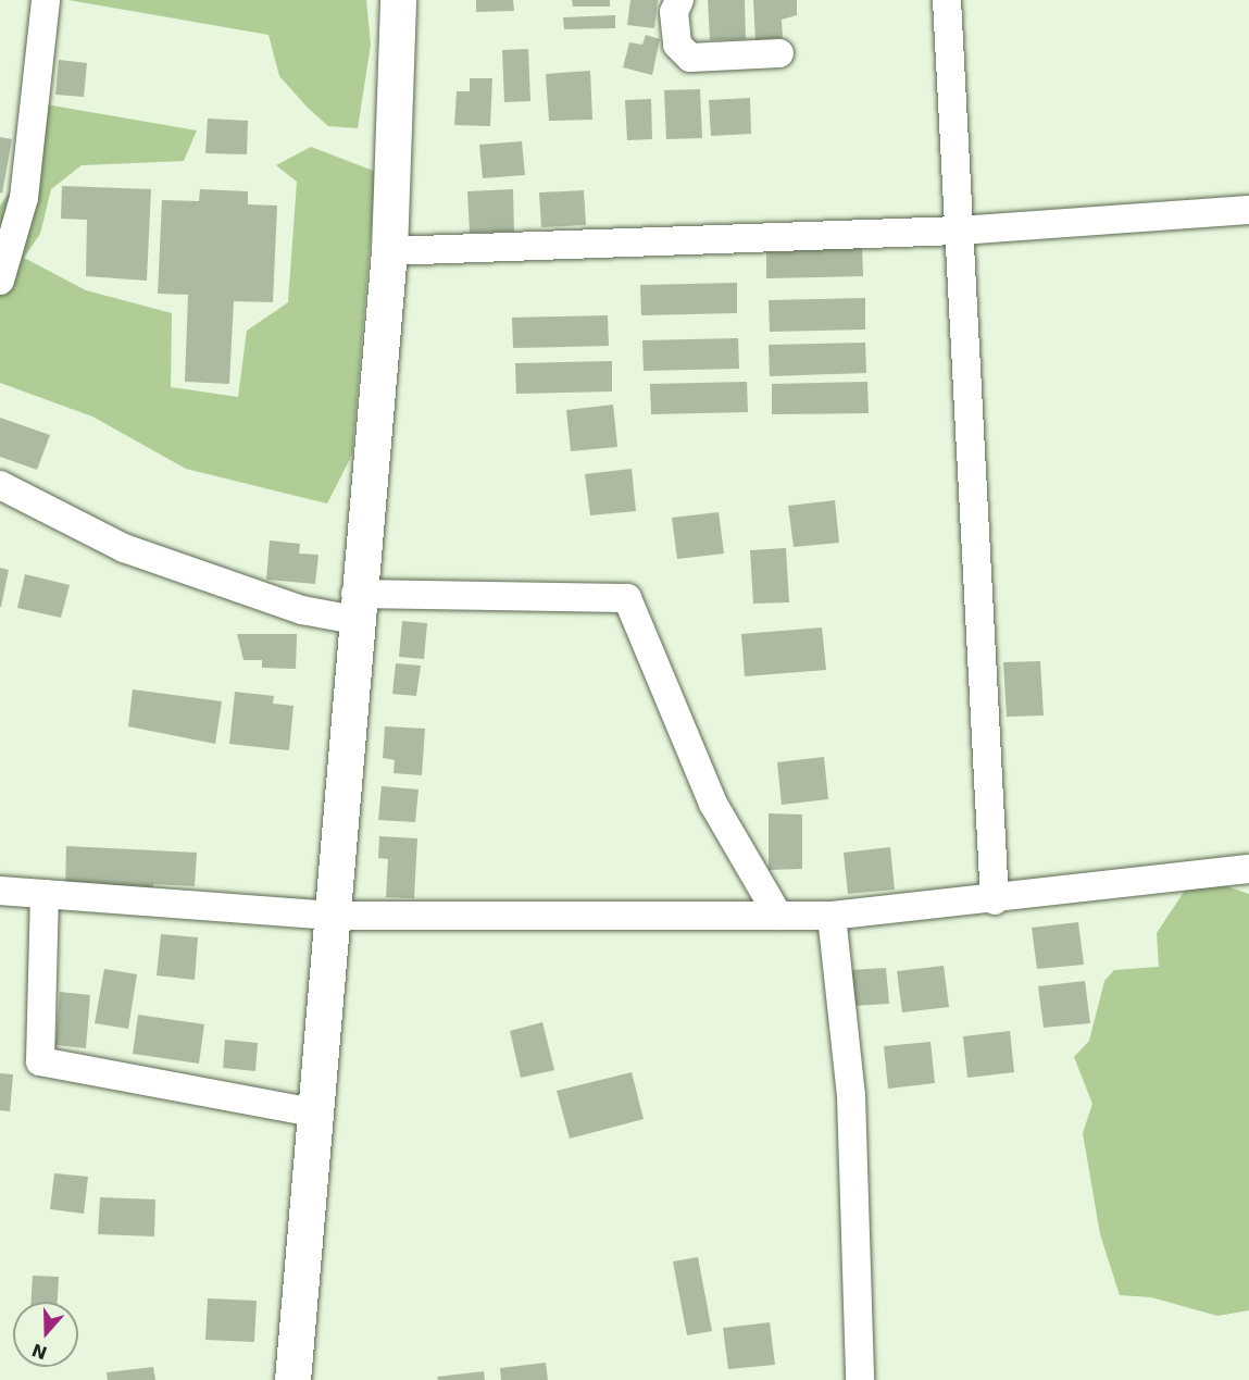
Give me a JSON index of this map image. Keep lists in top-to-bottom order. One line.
{"north":"bottom"}
